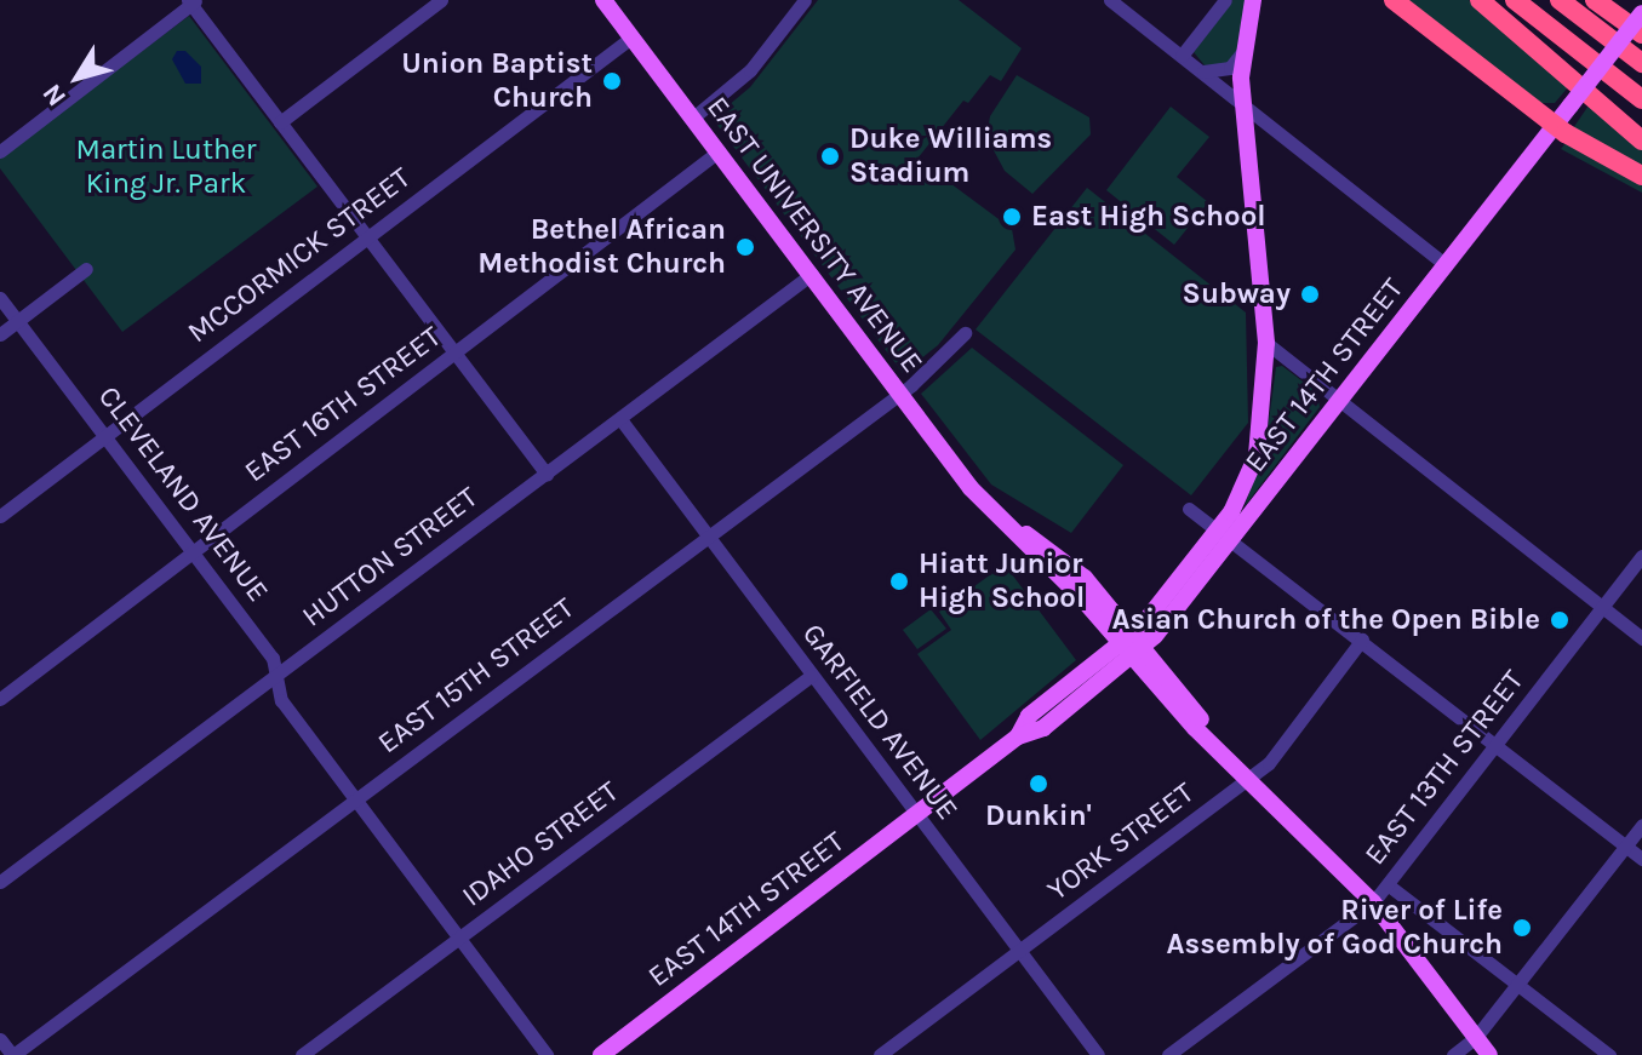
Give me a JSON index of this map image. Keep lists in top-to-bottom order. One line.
{"streets":{"main road":["EAST UNIVERSITY AVENUE","EAST 14TH STREET"],"street":["MCCORMICK STREET","EAST 16TH STREET","CLEVELAND AVENUE","HUTTON STREET","EAST 15TH STREET","GARFIELD AVENUE","EAST 13TH STREET","YORK STREET","IDAHO STREET"]},"crossings":[["EAST UNIVERSITY AVENUE","MCCORMICK STREET"],["EAST UNIVERSITY AVENUE","EAST 14TH STREET"],["EAST UNIVERSITY AVENUE","EAST 16TH STREET"],["EAST UNIVERSITY AVENUE","HUTTON STREET"],["EAST UNIVERSITY AVENUE","EAST 15TH STREET"],["EAST UNIVERSITY AVENUE","EAST 13TH STREET"],["EAST UNIVERSITY AVENUE","YORK STREET"],["MCCORMICK STREET","CLEVELAND AVENUE"],["EAST 14TH STREET","GARFIELD AVENUE"],["EAST 16TH STREET","CLEVELAND AVENUE"],["CLEVELAND AVENUE","HUTTON STREET"],["CLEVELAND AVENUE","EAST 15TH STREET"],["CLEVELAND AVENUE","IDAHO STREET"],["HUTTON STREET","GARFIELD AVENUE"],["EAST 15TH STREET","GARFIELD AVENUE"],["GARFIELD AVENUE","YORK STREET"],["GARFIELD AVENUE","IDAHO STREET"]],"parks":["Martin Luther King Jr. Park"],"places":["Union Baptist Church","Duke Williams Stadium","East High School","Bethel African Methodist Church","Subway","Hiatt Junior High School","Asian Church of the Open Bible","Dunkin'","River of Life Assembly of God Church"],"north":"bottom left"}
